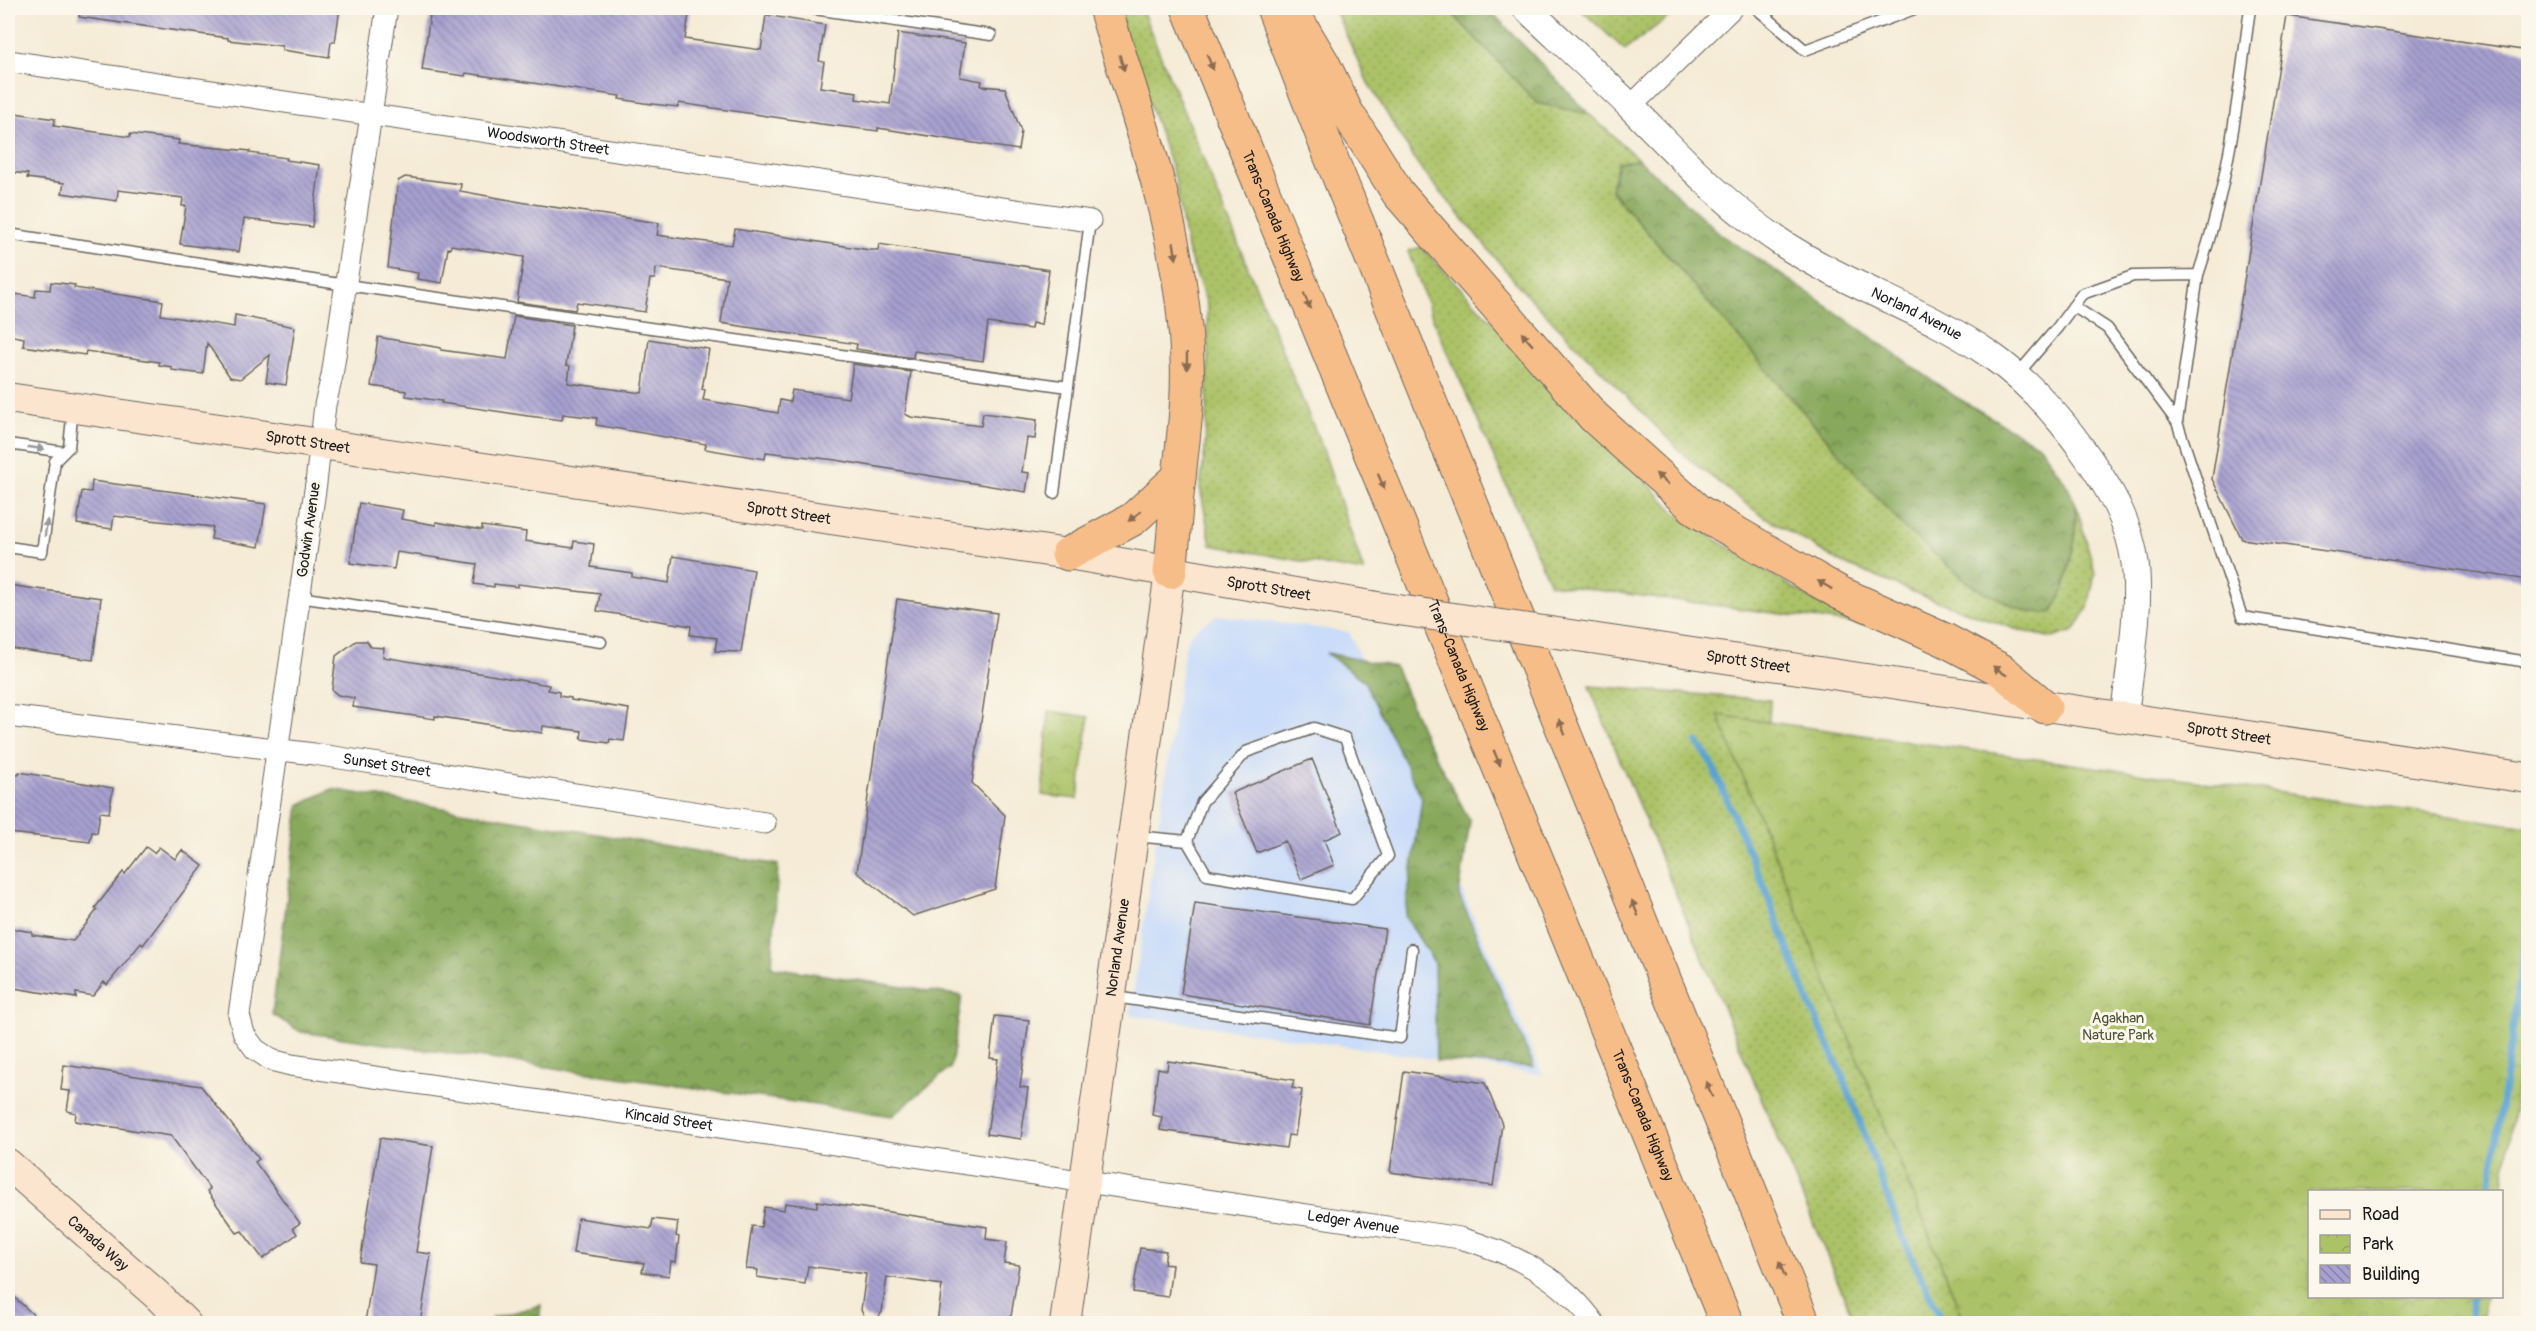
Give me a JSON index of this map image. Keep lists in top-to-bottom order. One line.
{"streets":{"highway":["Trans-Canada Highway"],"main road":["Norland Avenue","Sprott Street","Canada Way"],"street":["Woodsworth Street","Godwin Avenue","Sunset Street","Kincaid Street","Ledger Avenue"]},"crossings":[["Woodsworth Street","Godwin Avenue"],["Norland Avenue","Sprott Street"],["Norland Avenue","Kincaid Street"],["Norland Avenue","Ledger Avenue"],["Sprott Street","Godwin Avenue"],["Godwin Avenue","Sunset Street"],["Godwin Avenue","Kincaid Street"],["Kincaid Street","Ledger Avenue"]],"parks":["Agakhan Nature Park"],"legend":["Road","Park","Building"]}
